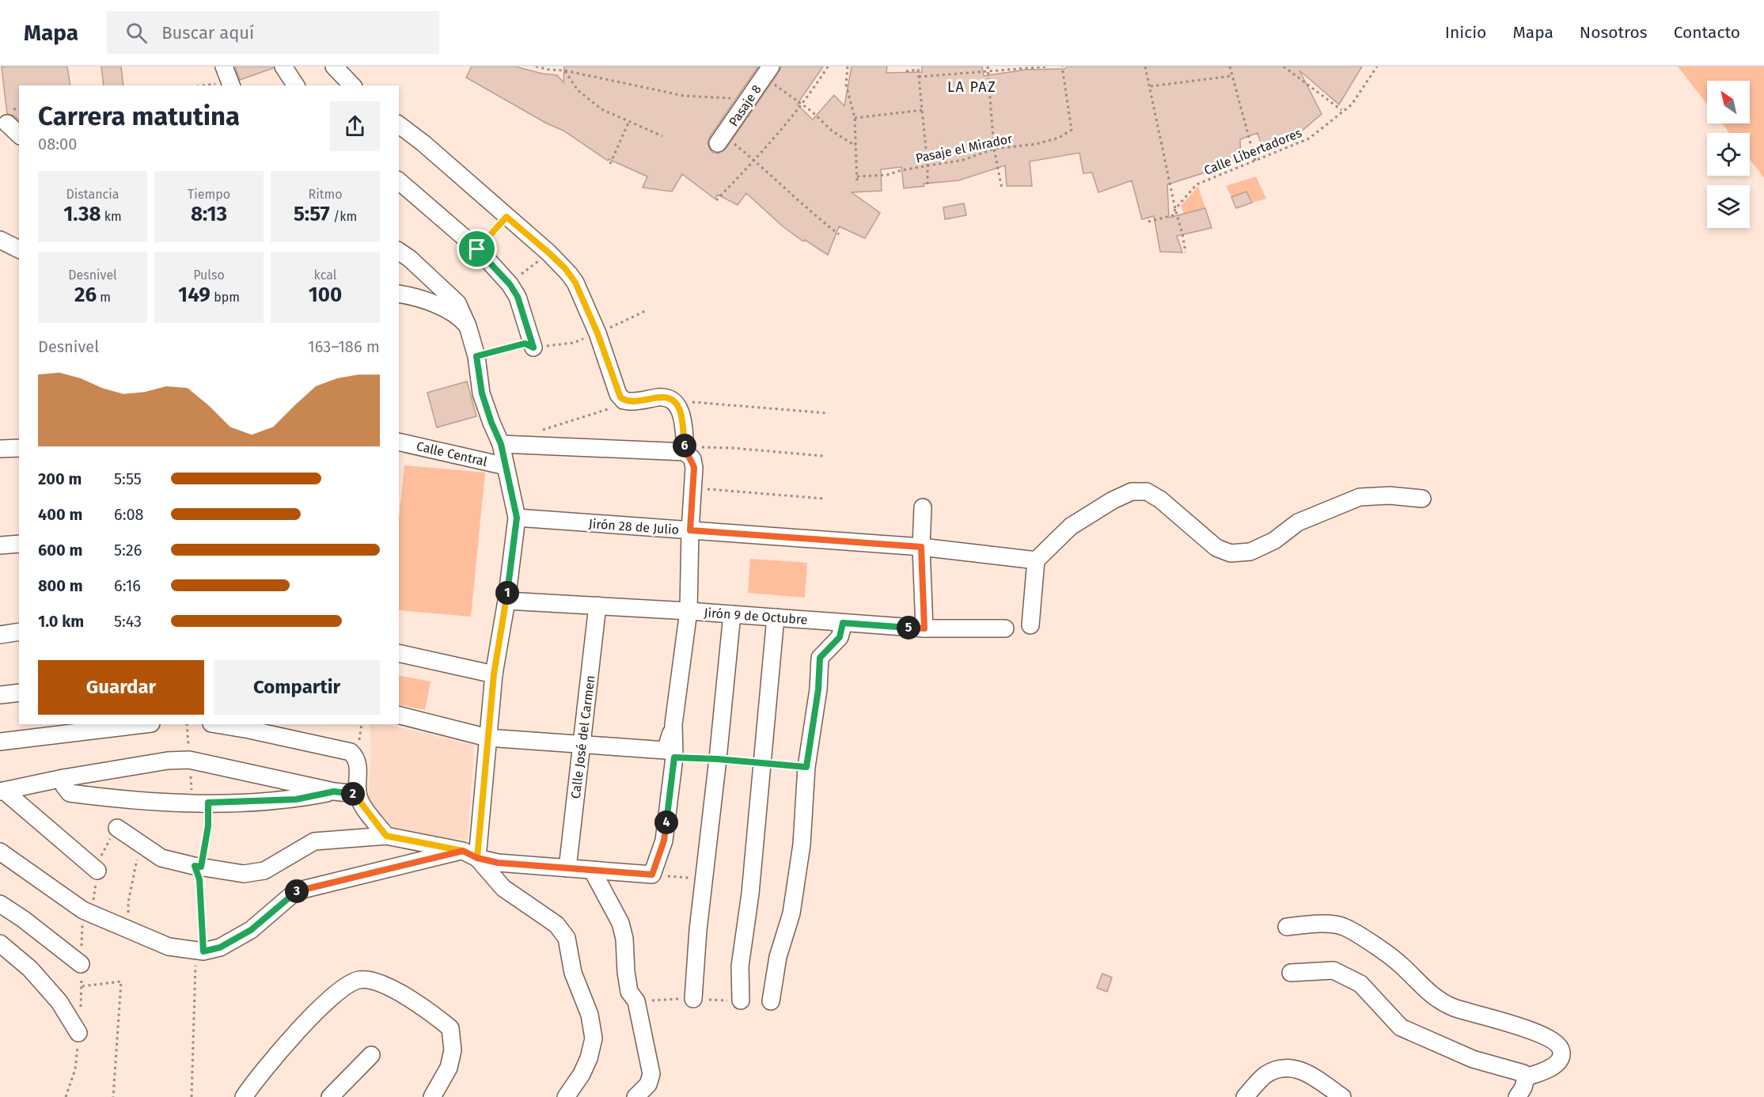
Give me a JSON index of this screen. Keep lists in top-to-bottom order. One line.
{"streets":{"street":["Pasaje 8","Calle Central","Jirón 28 de Julio","Jirón 9 de Octubre","Calle José del Carmen"],"path":["Pasaje el Mirador","Calle Libertadores"]},"crossings":[["Jirón 9 de Octubre","Calle José del Carmen"]],"districts":["LA PAZ"],"north":"top left","page":{"header":"Mapa","search":"Buscar aquí","nav":["Inicio","Mapa","Nosotros","Contacto"],"heading":["Carrera matutina","08:00"],"stats":[["Distancia","1.38 km"],["Tiempo","8:13"],["Ritmo","5:57 /km"],["Desnivel","26 m"],["Pulso","149 bpm"],["kcal","100"]],"chart":["Desnivel","163–186 m"],"pins":["6","1","5","2","4","3"],"list":[{"name":"200 m","note":"5:55"},{"name":"400 m","note":"6:08"},{"name":"600 m","note":"5:26"},{"name":"800 m","note":"6:16"},{"name":"1.0 km","note":"5:43"}],"buttons":["Guardar","Compartir"]}}
